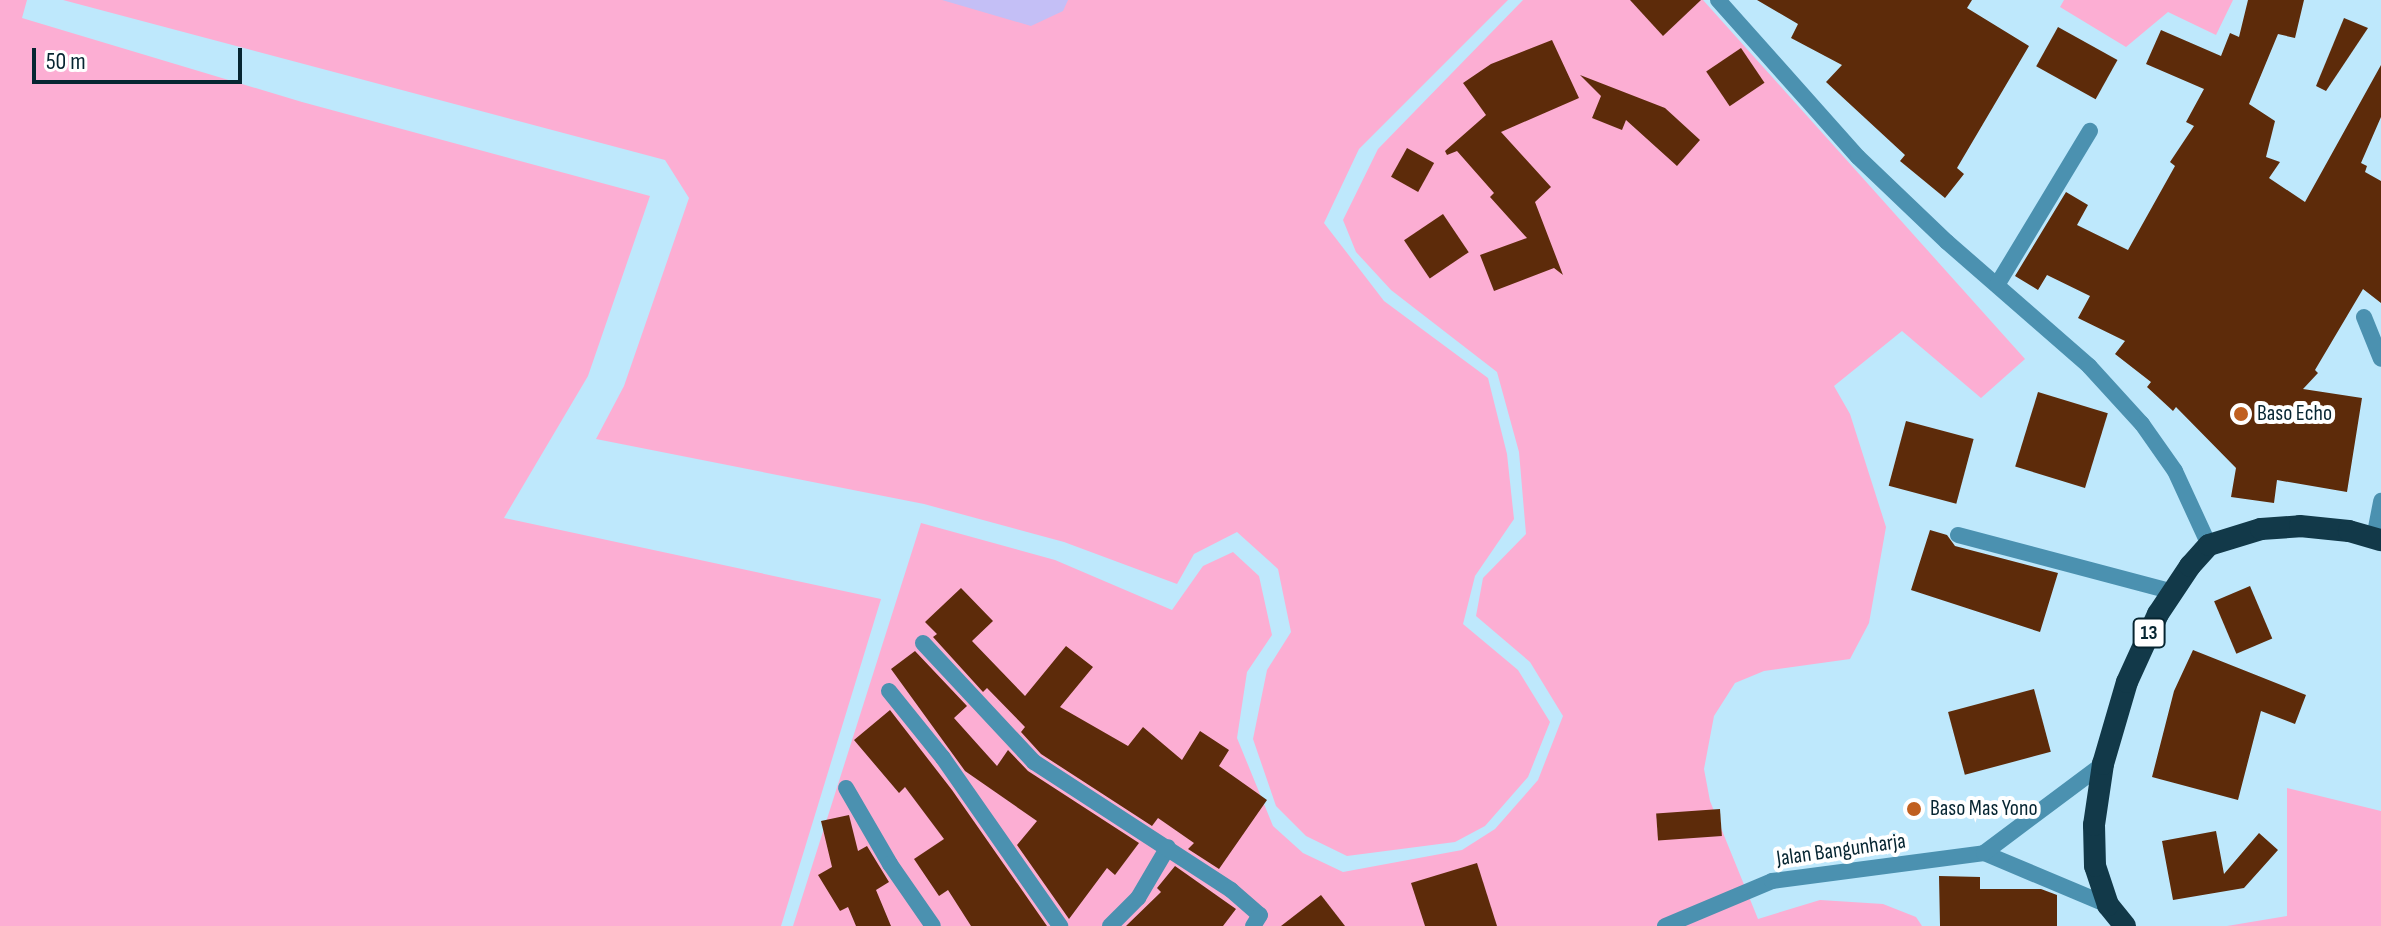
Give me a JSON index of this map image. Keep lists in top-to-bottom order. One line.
{"streets":{"highway":["13"],"street":["Jalan Bangunharja"]},"places":["Baso Echo","Baso Mas Yono"],"scale_bar":"50 m"}
